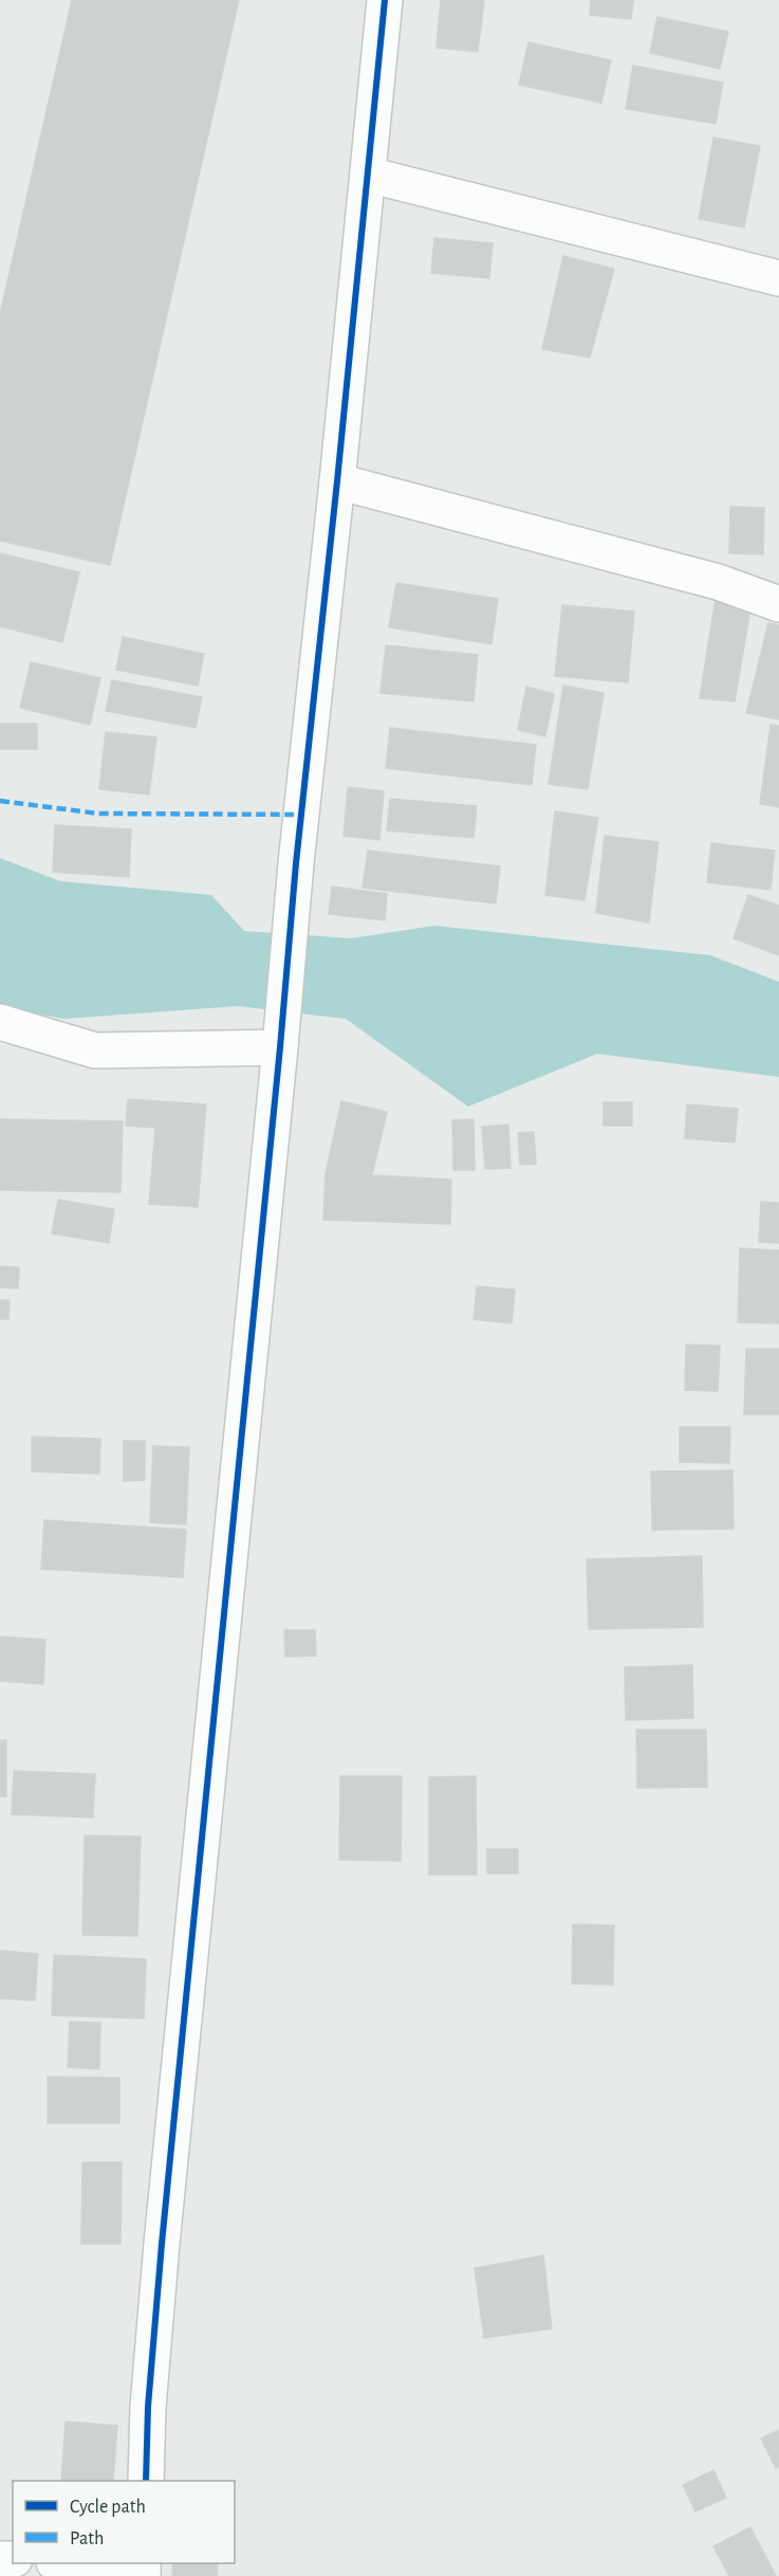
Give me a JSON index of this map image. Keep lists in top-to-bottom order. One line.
{"legend":["Cycle path","Path"]}
